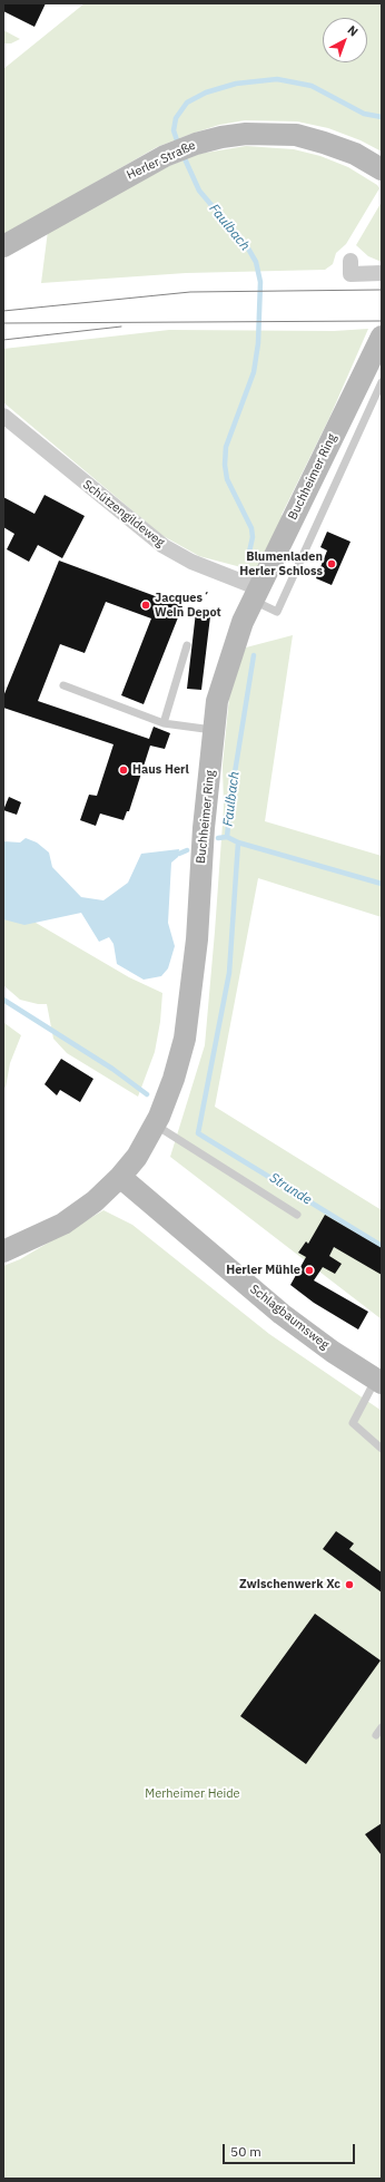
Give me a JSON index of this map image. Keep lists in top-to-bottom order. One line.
{"streets":{"main road":["Herler Straße","Buchheimer Ring","Schlagbaumsweg"],"street":["Schützengildeweg"]},"crossings":[["Buchheimer Ring","Schützengildeweg"],["Buchheimer Ring","Schlagbaumsweg"]],"water":["Faulbach","Strunde"],"parks":["Merheimer Heide"],"places":["Blumenladen Herler Schloss","Jacques´ Wein Depot","Haus Herl","Herler Mühle","Zwischenwerk Xc"],"scale_bar":"50 m","north":"top right"}
